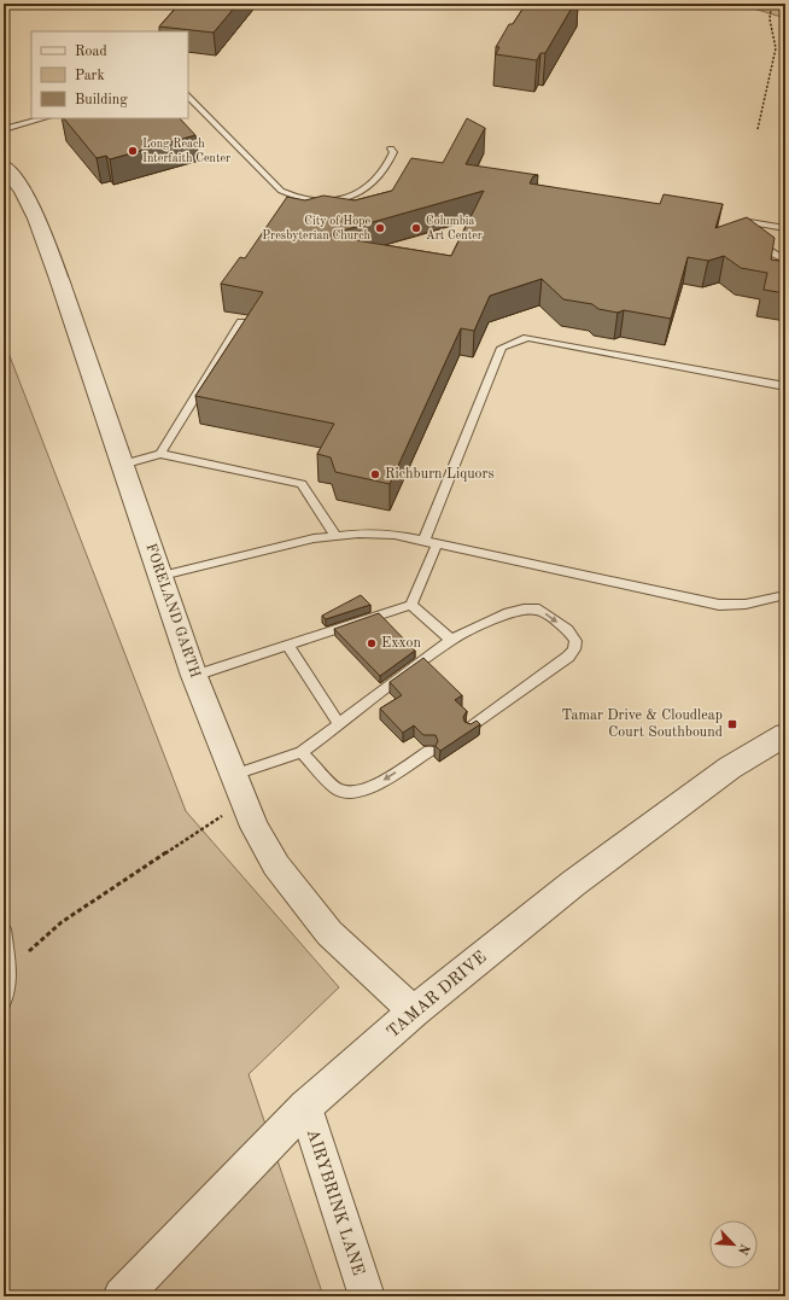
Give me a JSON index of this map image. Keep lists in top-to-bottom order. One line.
{"streets":{"street":["FORELAND GARTH","TAMAR DRIVE","AIRYBRINK LANE"]},"crossings":[["FORELAND GARTH","TAMAR DRIVE"],["TAMAR DRIVE","AIRYBRINK LANE"]],"places":{"other":["Long Reach Interfaith Center","City of Hope Presbyterian Church","Columbia Art Center","Richburn Liquors","Exxon"],"transit":["Tamar Drive & Cloudleap Court Southbound"]},"legend":["Road","Park","Building"],"north":"bottom right"}
